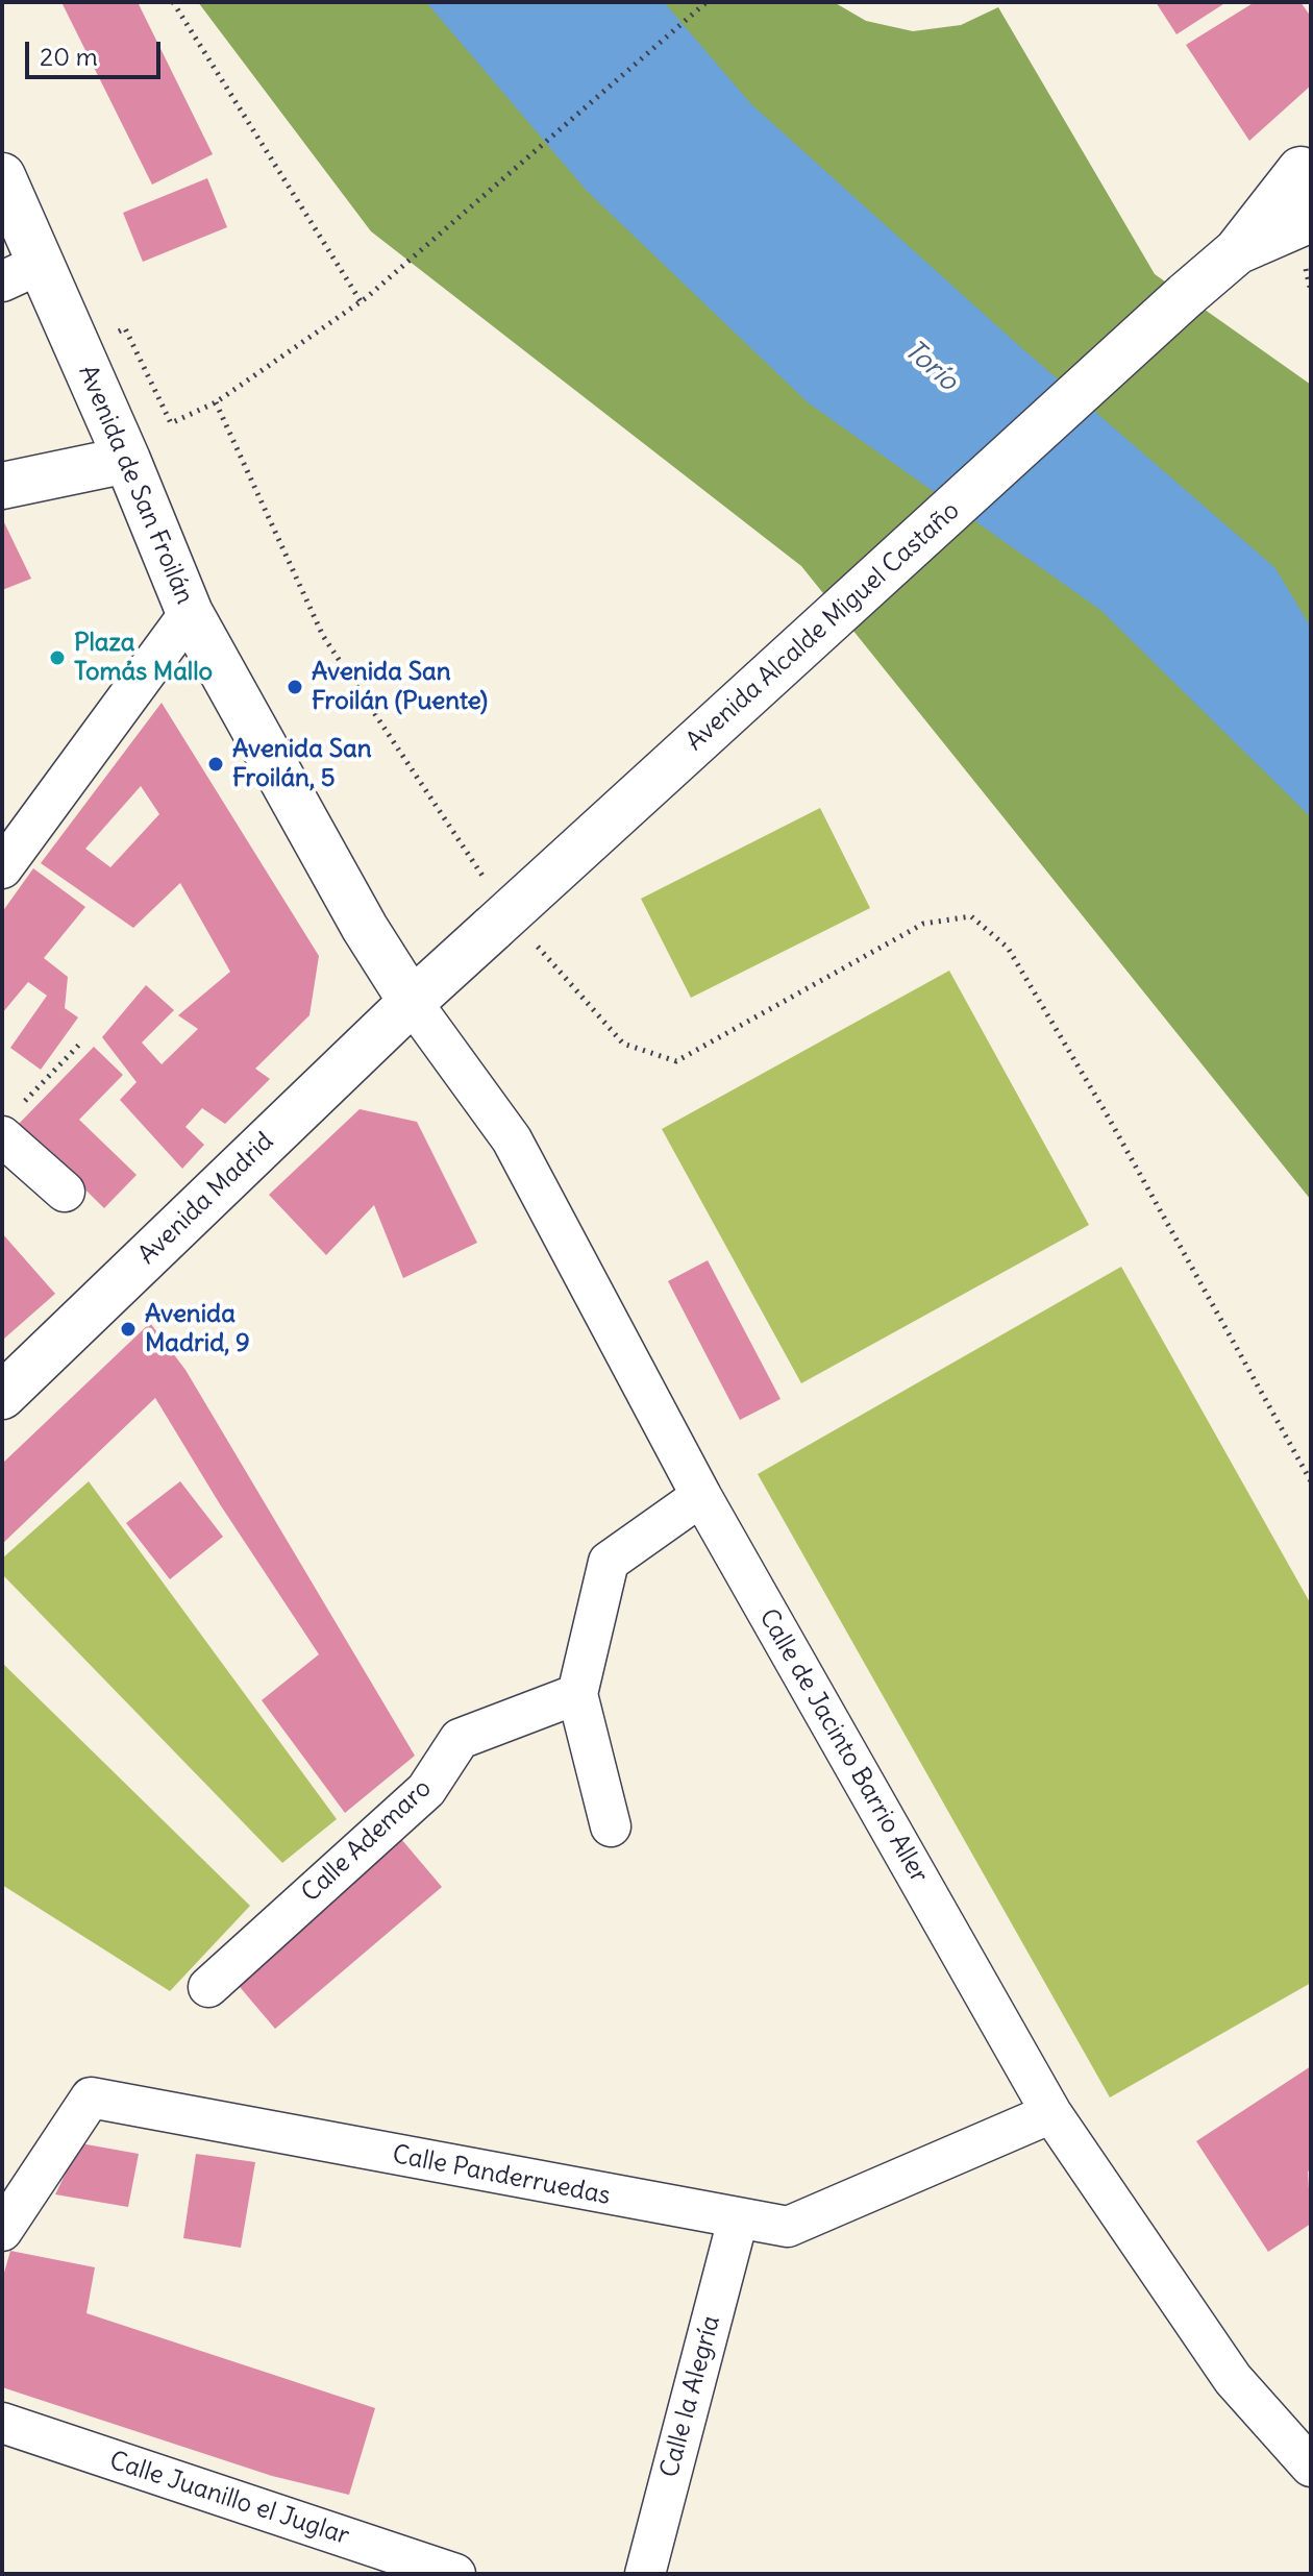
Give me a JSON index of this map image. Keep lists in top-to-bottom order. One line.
{"streets":{"main road":["Avenida de San Froilán","Avenida Alcalde Miguel Castaño","Avenida Madrid"],"street":["Calle de Jacinto Barrio Aller","Calle Ademaro","Calle Panderruedas","Calle la Alegría","Calle Juanillo el Juglar"]},"crossings":[["Avenida de San Froilán","Avenida Alcalde Miguel Castaño"],["Avenida de San Froilán","Avenida Madrid"],["Avenida de San Froilán","Calle de Jacinto Barrio Aller"],["Avenida Alcalde Miguel Castaño","Avenida Madrid"],["Avenida Alcalde Miguel Castaño","Calle de Jacinto Barrio Aller"],["Avenida Madrid","Calle de Jacinto Barrio Aller"],["Calle de Jacinto Barrio Aller","Calle Panderruedas"],["Calle Panderruedas","Calle la Alegría"]],"water":["Torío"],"places":["Plaza Tomás Mallo","Avenida San Froilán (Puente)","Avenida San Froilán, 5","Avenida Madrid, 9"],"scale_bar":"20 m"}
